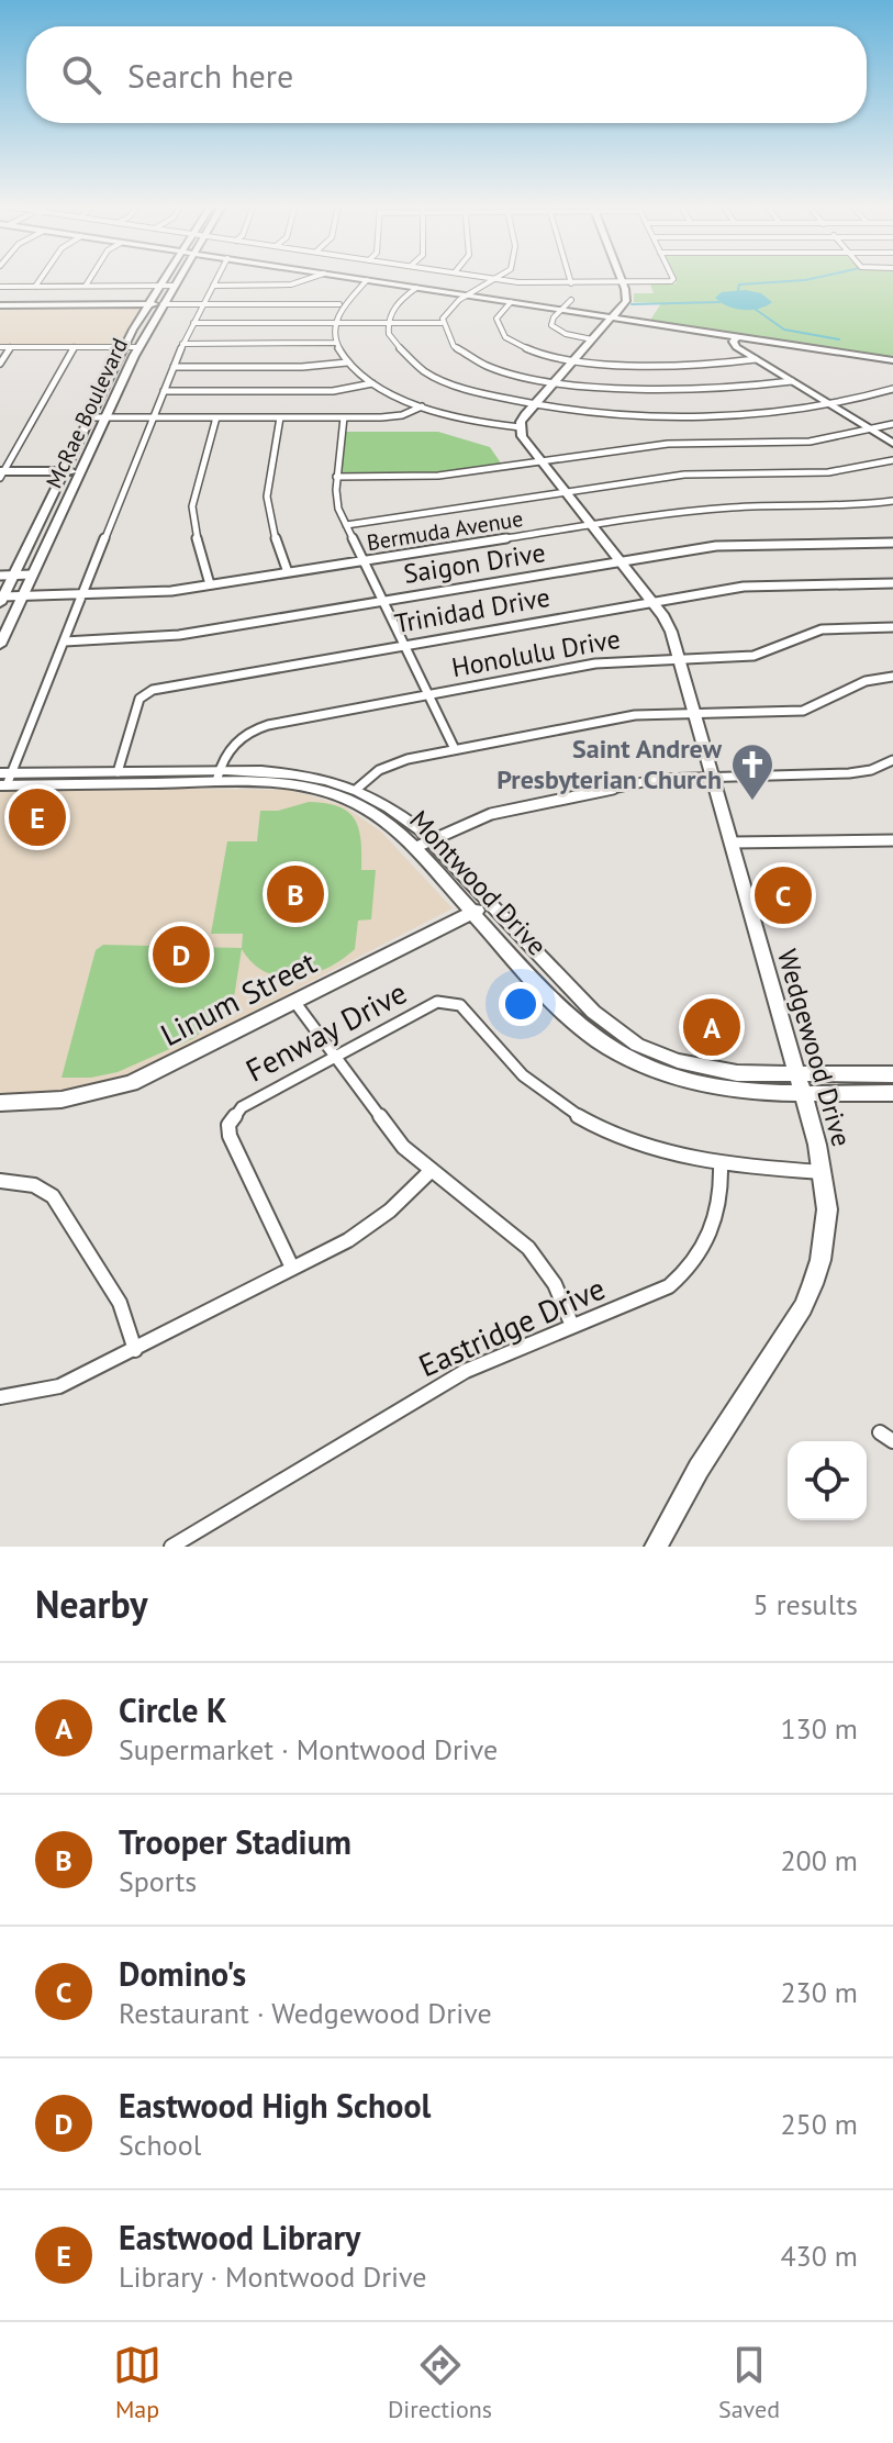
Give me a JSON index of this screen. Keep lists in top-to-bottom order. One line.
{"streets":{"street":["McRae Boulevard","Bermuda Avenue","Saigon Drive","Trinidad Drive","Honolulu Drive","Montwood Drive","Linum Street","Fenway Drive","Wedgewood Drive","Eastridge Drive"]},"crossings":[["McRae Boulevard","Bermuda Avenue"],["Bermuda Avenue","Wedgewood Drive"],["Saigon Drive","Wedgewood Drive"],["Trinidad Drive","Montwood Drive"],["Trinidad Drive","Wedgewood Drive"],["Honolulu Drive","Montwood Drive"],["Honolulu Drive","Wedgewood Drive"],["Montwood Drive","Linum Street"],["Montwood Drive","Wedgewood Drive"],["Fenway Drive","Wedgewood Drive"],["Fenway Drive","Eastridge Drive"]],"places":{"church":["Saint Andrew Presbyterian Church"]},"page":{"search":"Search here","pins":["E","B","C","D","A"],"heading":["Nearby","5 results"],"list":[{"mark":"A","name":"Circle K","note":"Supermarket · Montwood Drive","value":"130 m"},{"mark":"B","name":"Trooper Stadium","note":"Sports","value":"200 m"},{"mark":"C","name":"Domino's","note":"Restaurant · Wedgewood Drive","value":"230 m"},{"mark":"D","name":"Eastwood High School","note":"School","value":"250 m"},{"mark":"E","name":"Eastwood Library","note":"Library · Montwood Drive","value":"430 m"}],"nav":["Map","Directions","Saved"]}}
